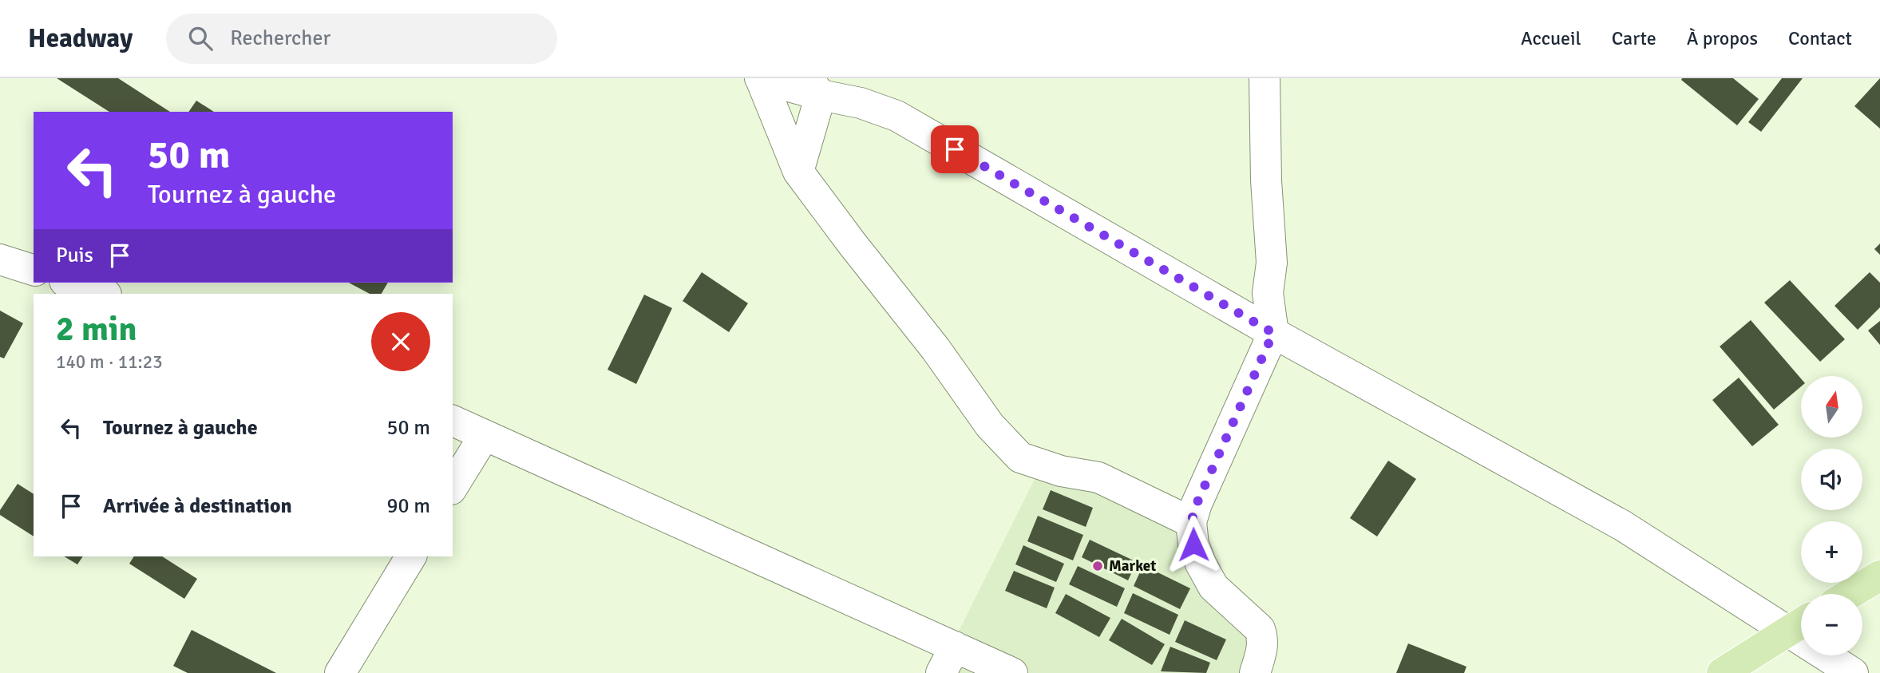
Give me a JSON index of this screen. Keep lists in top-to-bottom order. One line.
{"places":["Market"],"north":"top","page":{"header":"Headway","search":"Rechercher","nav":["Accueil","Carte","À propos","Contact"],"turn":["50 m","Tournez à gauche"],"then":"Puis","heading":["2 min","140 m · 11:23"],"map_buttons":["+","−"],"list":[{"name":"Tournez à gauche","value":"50 m"},{"name":"Arrivée à destination","value":"90 m"}]}}
